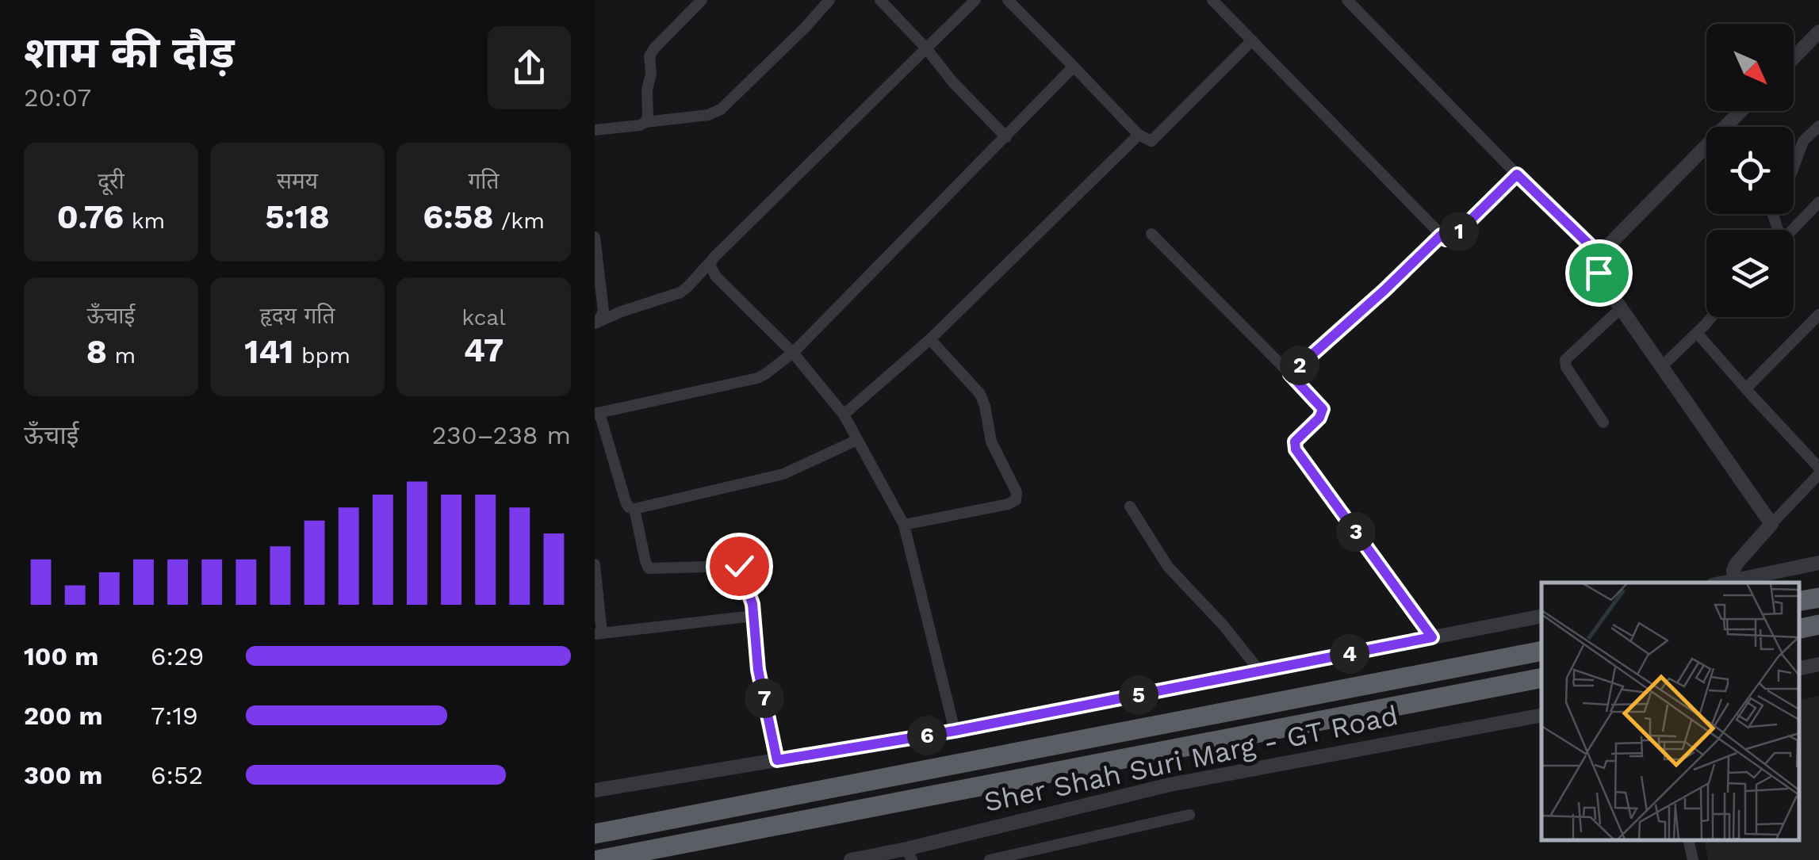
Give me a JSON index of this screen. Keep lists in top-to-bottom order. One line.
{"streets":{"highway":["Sher Shah Suri Marg - GT Road"]},"north":"bottom right","page":{"heading":["शाम की दौड़","20:07"],"stats":[["दूरी","0.76 km"],["समय","5:18"],["गति","6:58 /km"],["ऊँचाई","8 m"],["हृदय गति","141 bpm"],["kcal","47"]],"pins":["1","2","3","4","5","7","6"],"chart":["ऊँचाई","230–238 m"],"list":[{"name":"100 m","note":"6:29"},{"name":"200 m","note":"7:19"},{"name":"300 m","note":"6:52"}]}}
